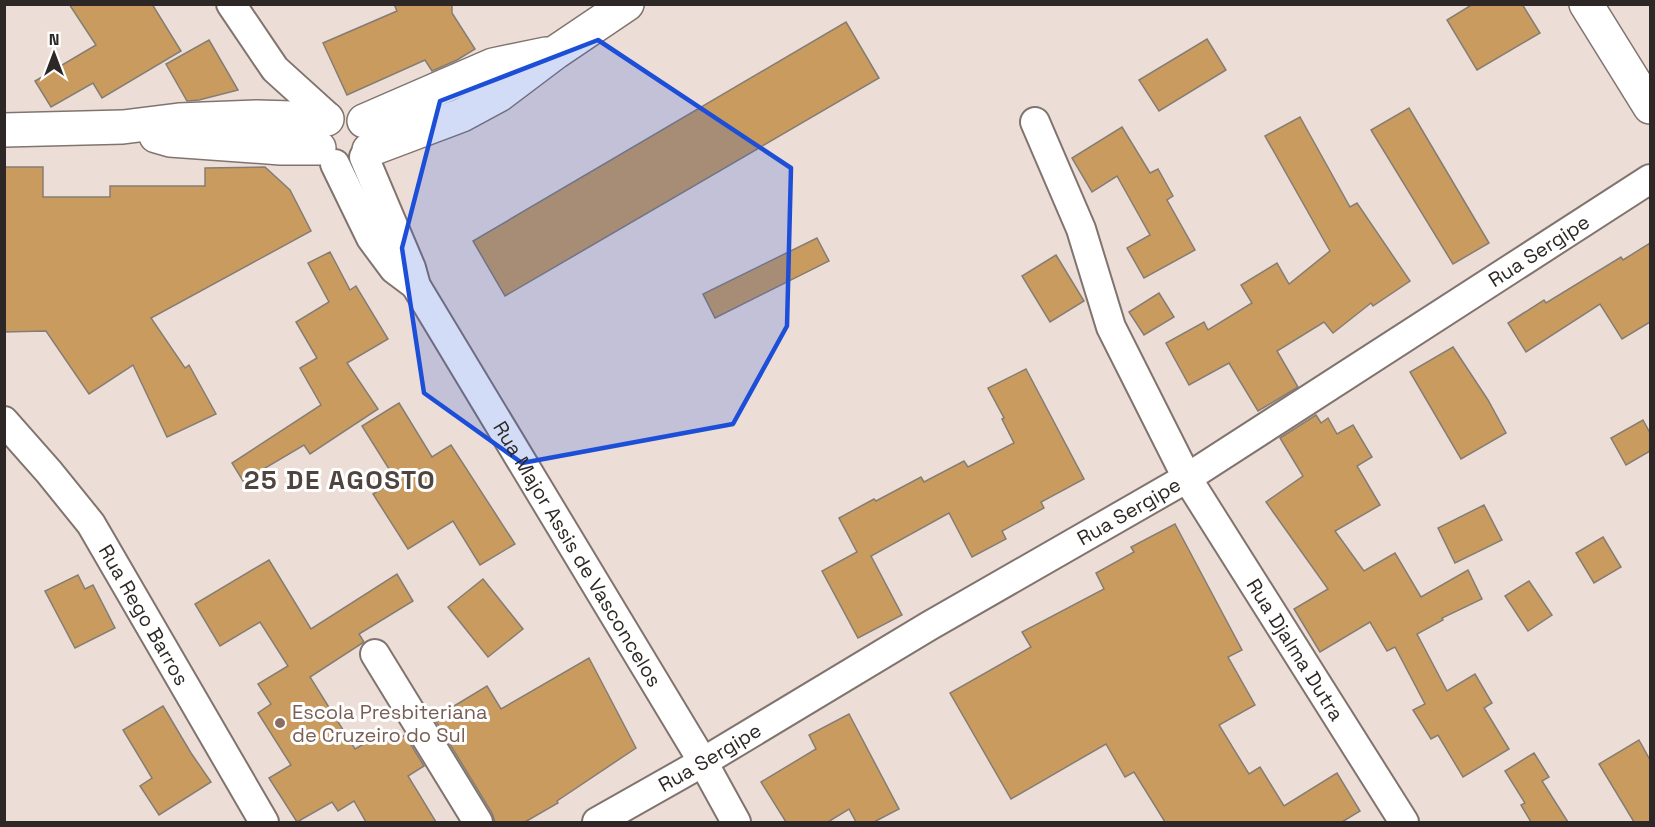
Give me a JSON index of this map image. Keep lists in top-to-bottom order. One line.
{"streets":{"street":["Rua Sergipe","Rua Major Assis de Vasconcelos","Rua Rego Barros","Rua Djalma Dutra"]},"crossings":[["Rua Sergipe","Rua Major Assis de Vasconcelos"],["Rua Sergipe","Rua Djalma Dutra"]],"districts":["25 DE AGOSTO"],"places":["Escola Presbiteriana de Cruzeiro do Sul"],"north":"top"}
